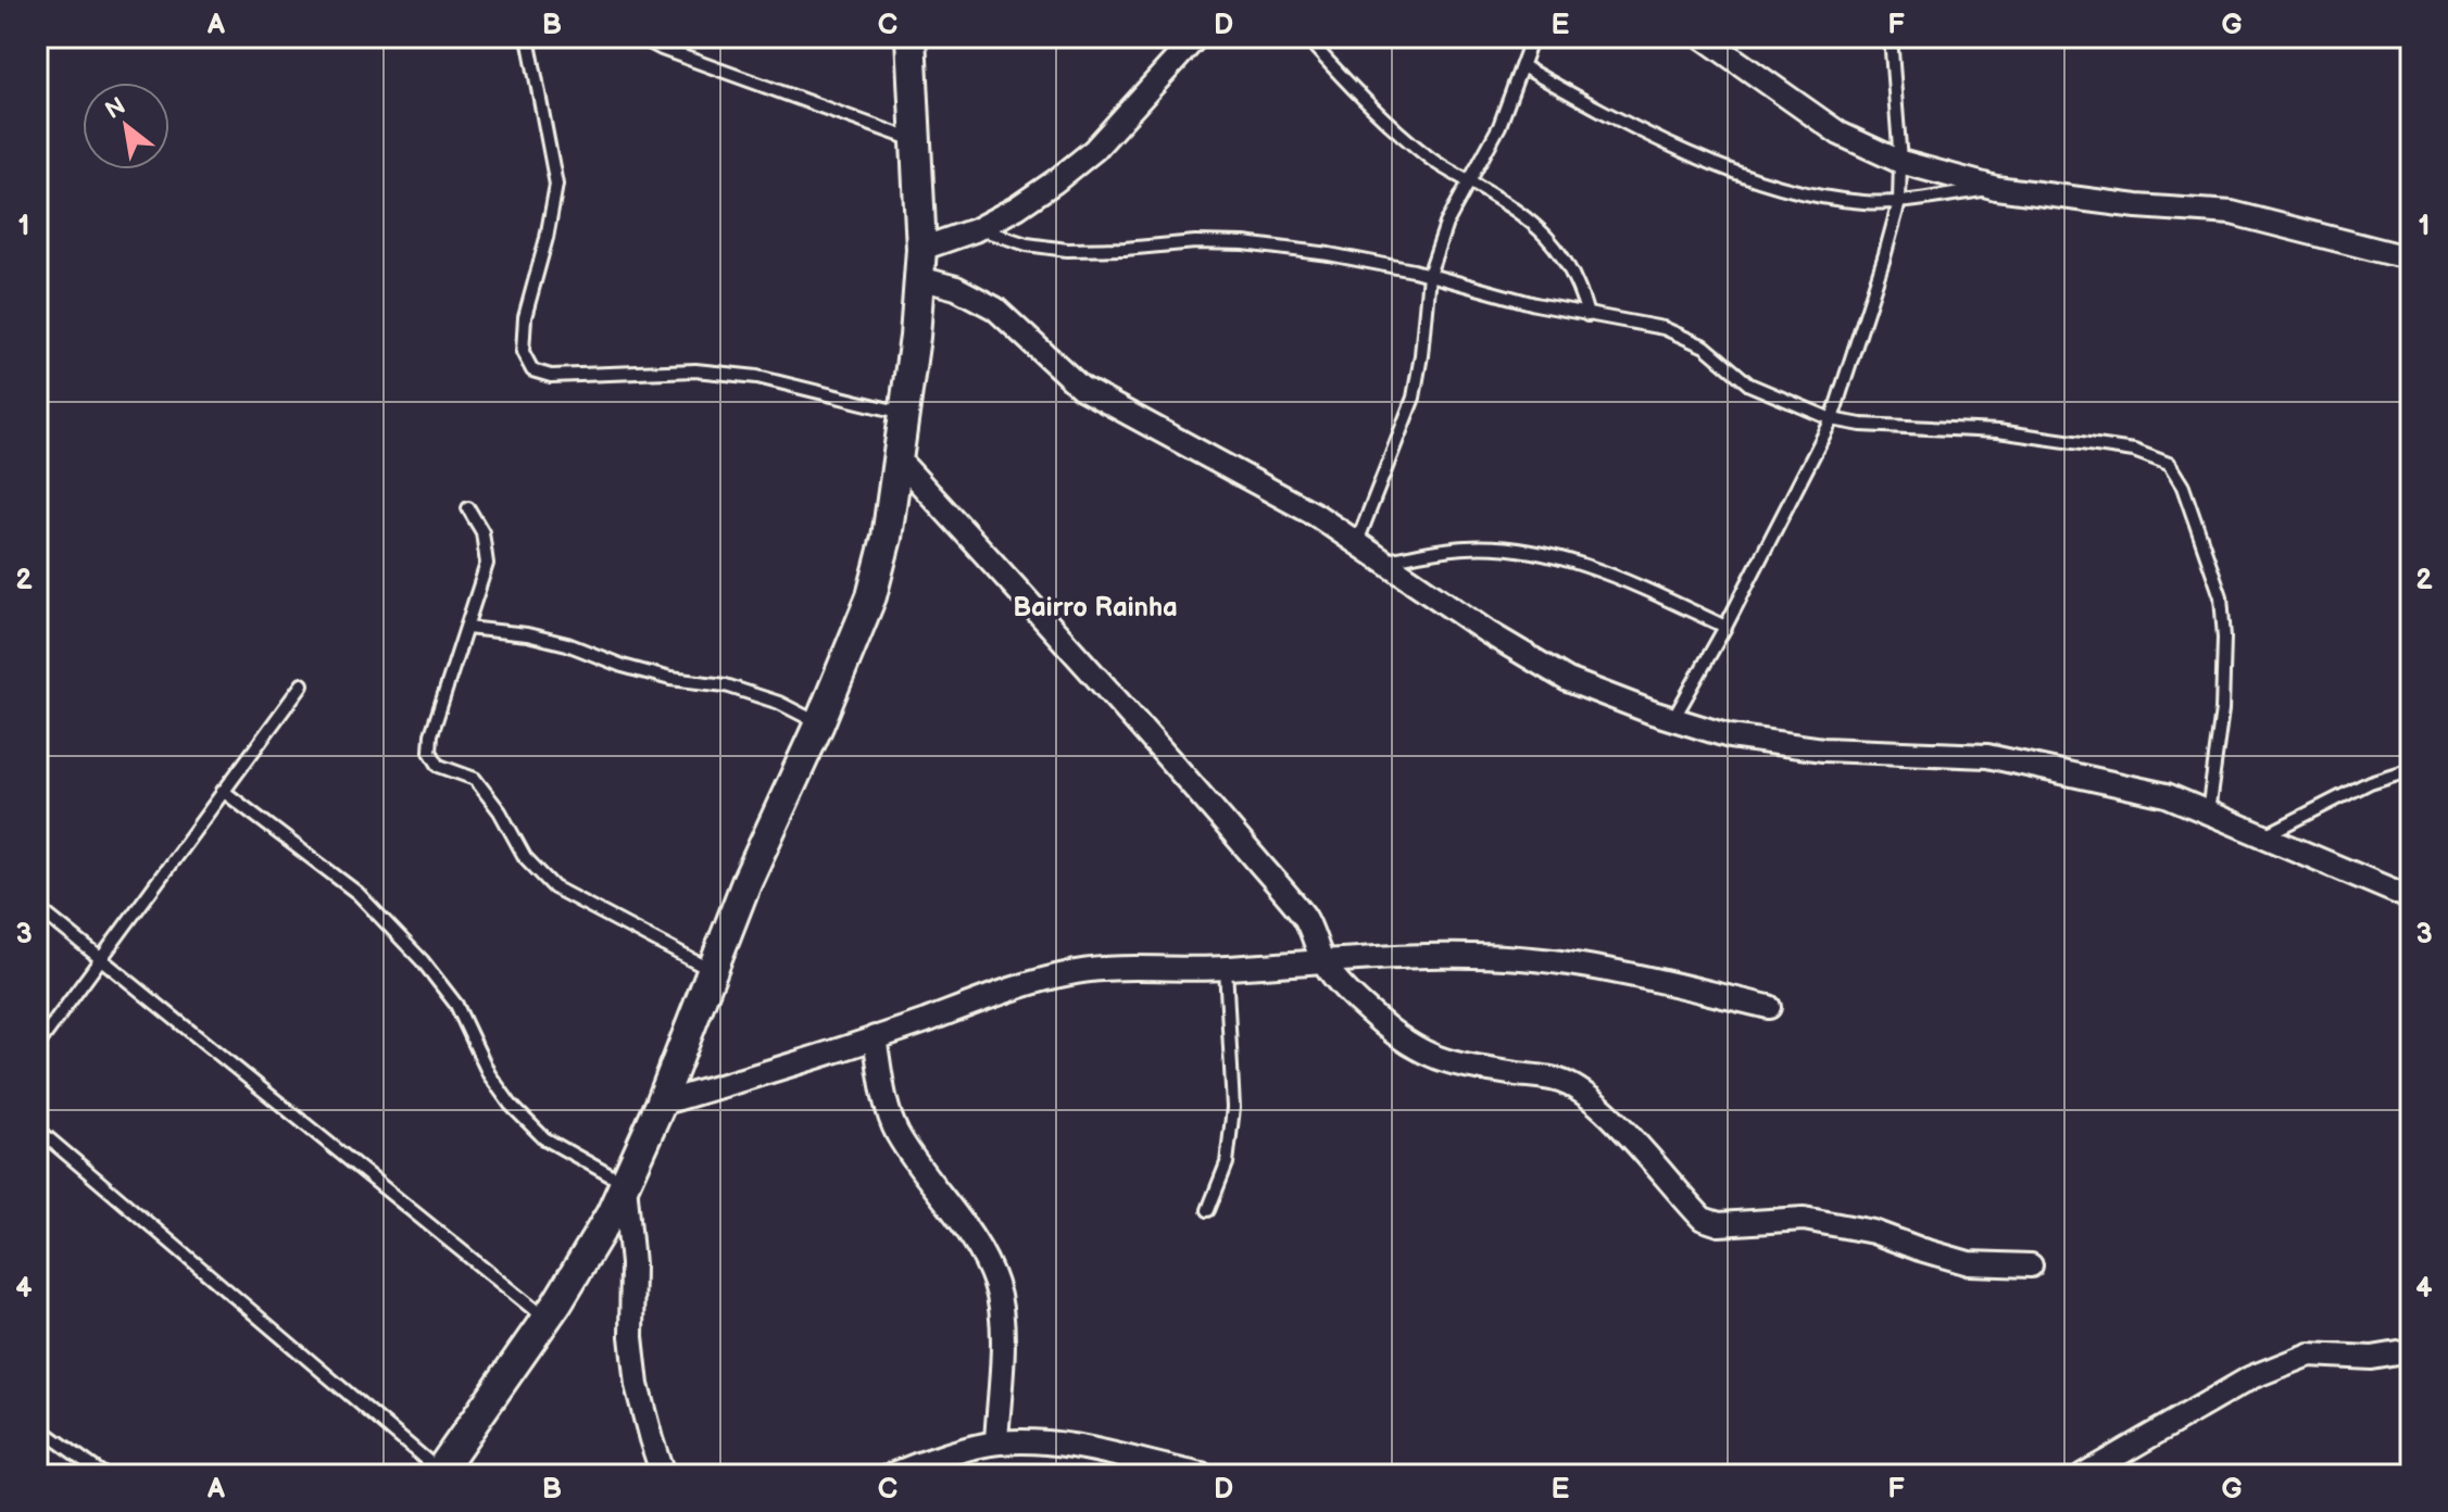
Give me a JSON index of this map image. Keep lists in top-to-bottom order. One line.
{"districts":["Bairro Rainha"],"north":"top left","grid":{"columns":["A","B","C","D","E","F","G"],"rows":["1","2","3","4"]}}
